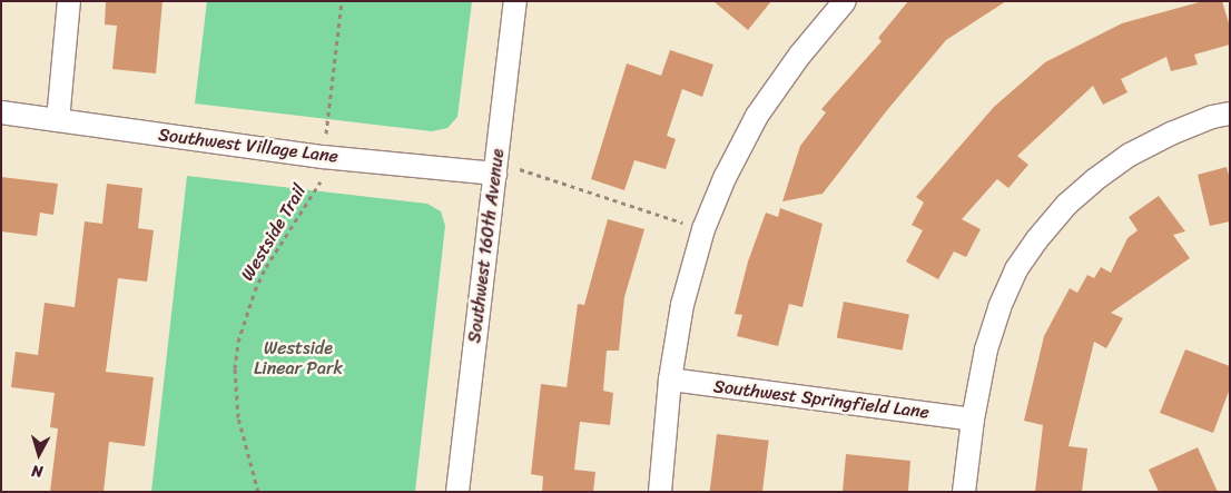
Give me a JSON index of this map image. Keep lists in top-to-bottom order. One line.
{"streets":{"street":["Southwest Village Lane","Southwest 160th Avenue","Southwest Springfield Lane"],"path":["Westside Trail"]},"crossings":[["Southwest Village Lane","Southwest 160th Avenue"]],"parks":["Westside Linear Park"],"north":"bottom"}
